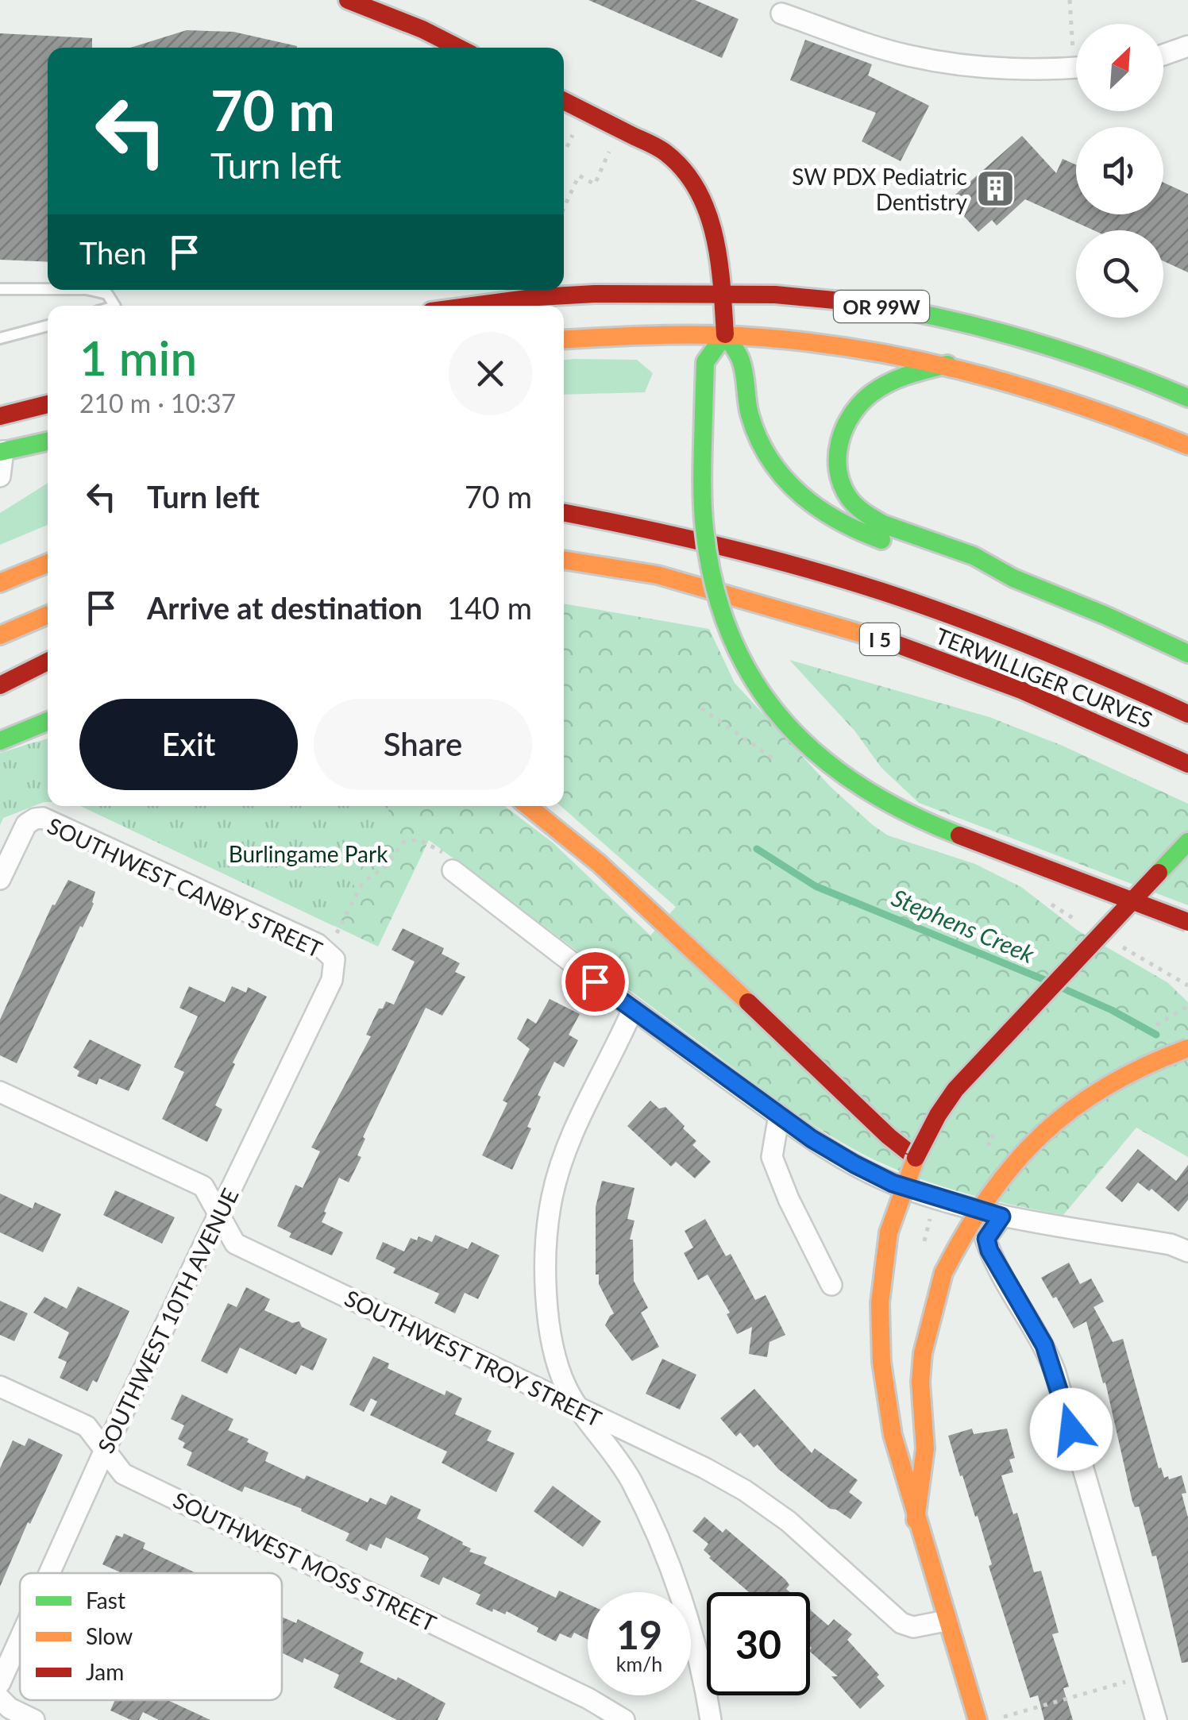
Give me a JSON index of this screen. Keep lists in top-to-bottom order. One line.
{"streets":{"main road":["OR 99W","I 5","TERWILLIGER CURVES"],"street":["SOUTHWEST CANBY STREET","SOUTHWEST 10TH AVENUE","SOUTHWEST TROY STREET","SOUTHWEST MOSS STREET"]},"crossings":[["SOUTHWEST CANBY STREET","SOUTHWEST 10TH AVENUE"],["SOUTHWEST 10TH AVENUE","SOUTHWEST TROY STREET"],["SOUTHWEST 10TH AVENUE","SOUTHWEST MOSS STREET"]],"water":["Stephens Creek"],"parks":["Burlingame Park"],"places":{"building":["SW PDX Pediatric Dentistry"]},"legend":["Fast","Slow","Jam"],"north":"top right","page":{"turn":["70 m","Turn left"],"then":"Then","heading":["1 min","210 m · 10:37"],"list":[{"name":"Turn left","value":"70 m"},{"name":"Arrive at destination","value":"140 m"}],"buttons":["Exit","Share"],"speed":"19 km/h","limit":"30"}}
